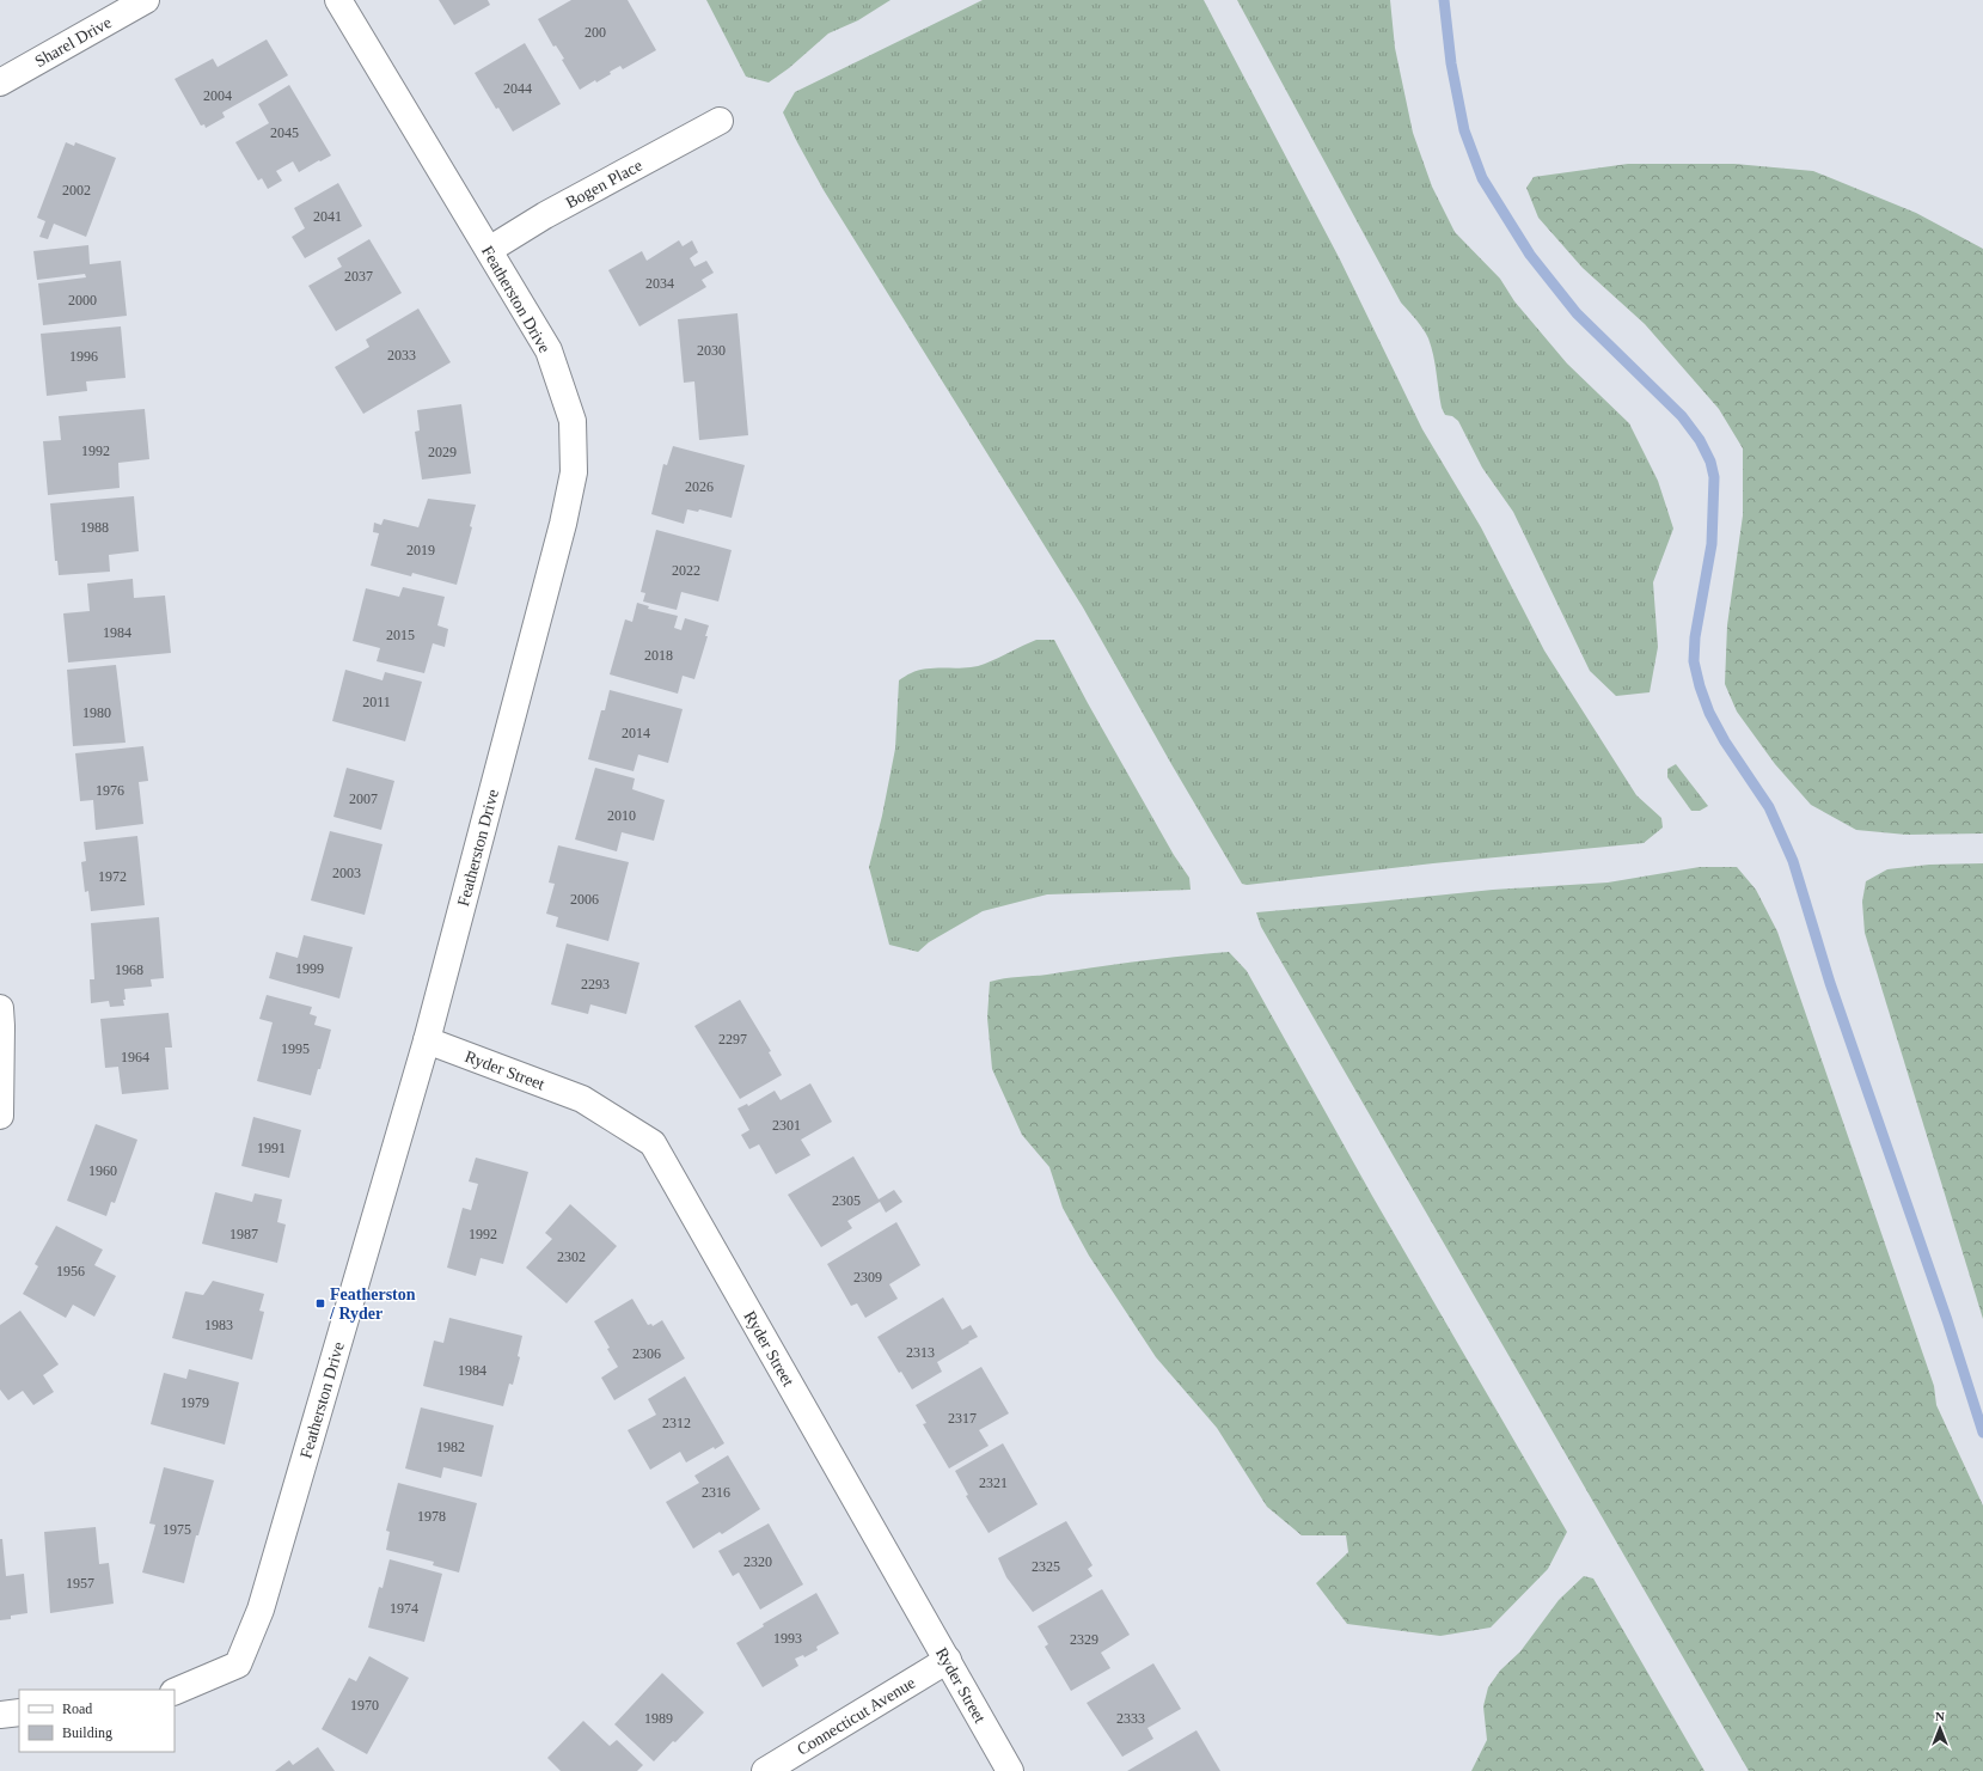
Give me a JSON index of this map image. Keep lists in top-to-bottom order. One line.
{"streets":{"street":["Sharel Drive","Bogen Place","Featherston Drive","Ryder Street","Connecticut Avenue"]},"crossings":[["Bogen Place","Featherston Drive"],["Featherston Drive","Ryder Street"],["Ryder Street","Connecticut Avenue"]],"places":{"transit":["Featherston / Ryder"]},"house_numbers":["200","2044","2004","2045","2002","2041","2037","2034","2000","2030","2033","1996","1992","2029","2026","1988","2019","2022","1984","2015","2018","2011","1980","2014","1976","2007","2010","2003","1972","2006","1999","1968","2293","2297","1995","1964","2301","1991","1960","2305","1987","1992","2302","1956","2309","1983","2313","2306","1984","1979","2317","2312","1982","2321","2316","1978","1975","2320","2325","1957","1974","1993","2329","1970","1989","2333"],"legend":["Road","Building"],"north":"top"}
